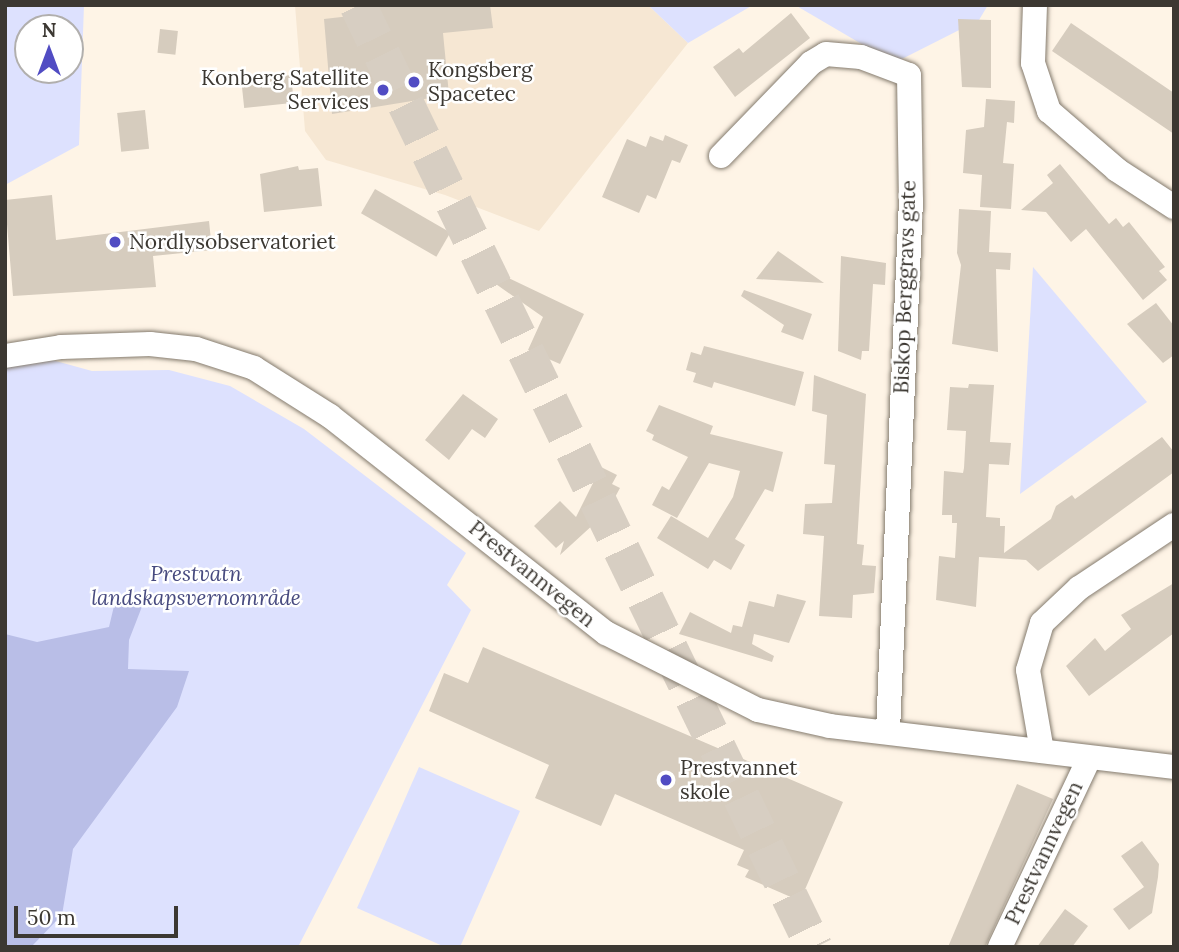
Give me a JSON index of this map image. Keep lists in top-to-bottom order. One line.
{"streets":{"street":["Biskop Berggravs gate","Prestvannvegen"]},"crossings":[["Biskop Berggravs gate","Prestvannvegen"]],"parks":["Prestvatn landskapsvernområde"],"places":["Kongsberg Spacetec","Konberg Satellite Services","Nordlysobservatoriet","Prestvannet skole"],"scale_bar":"50 m","north":"top"}
